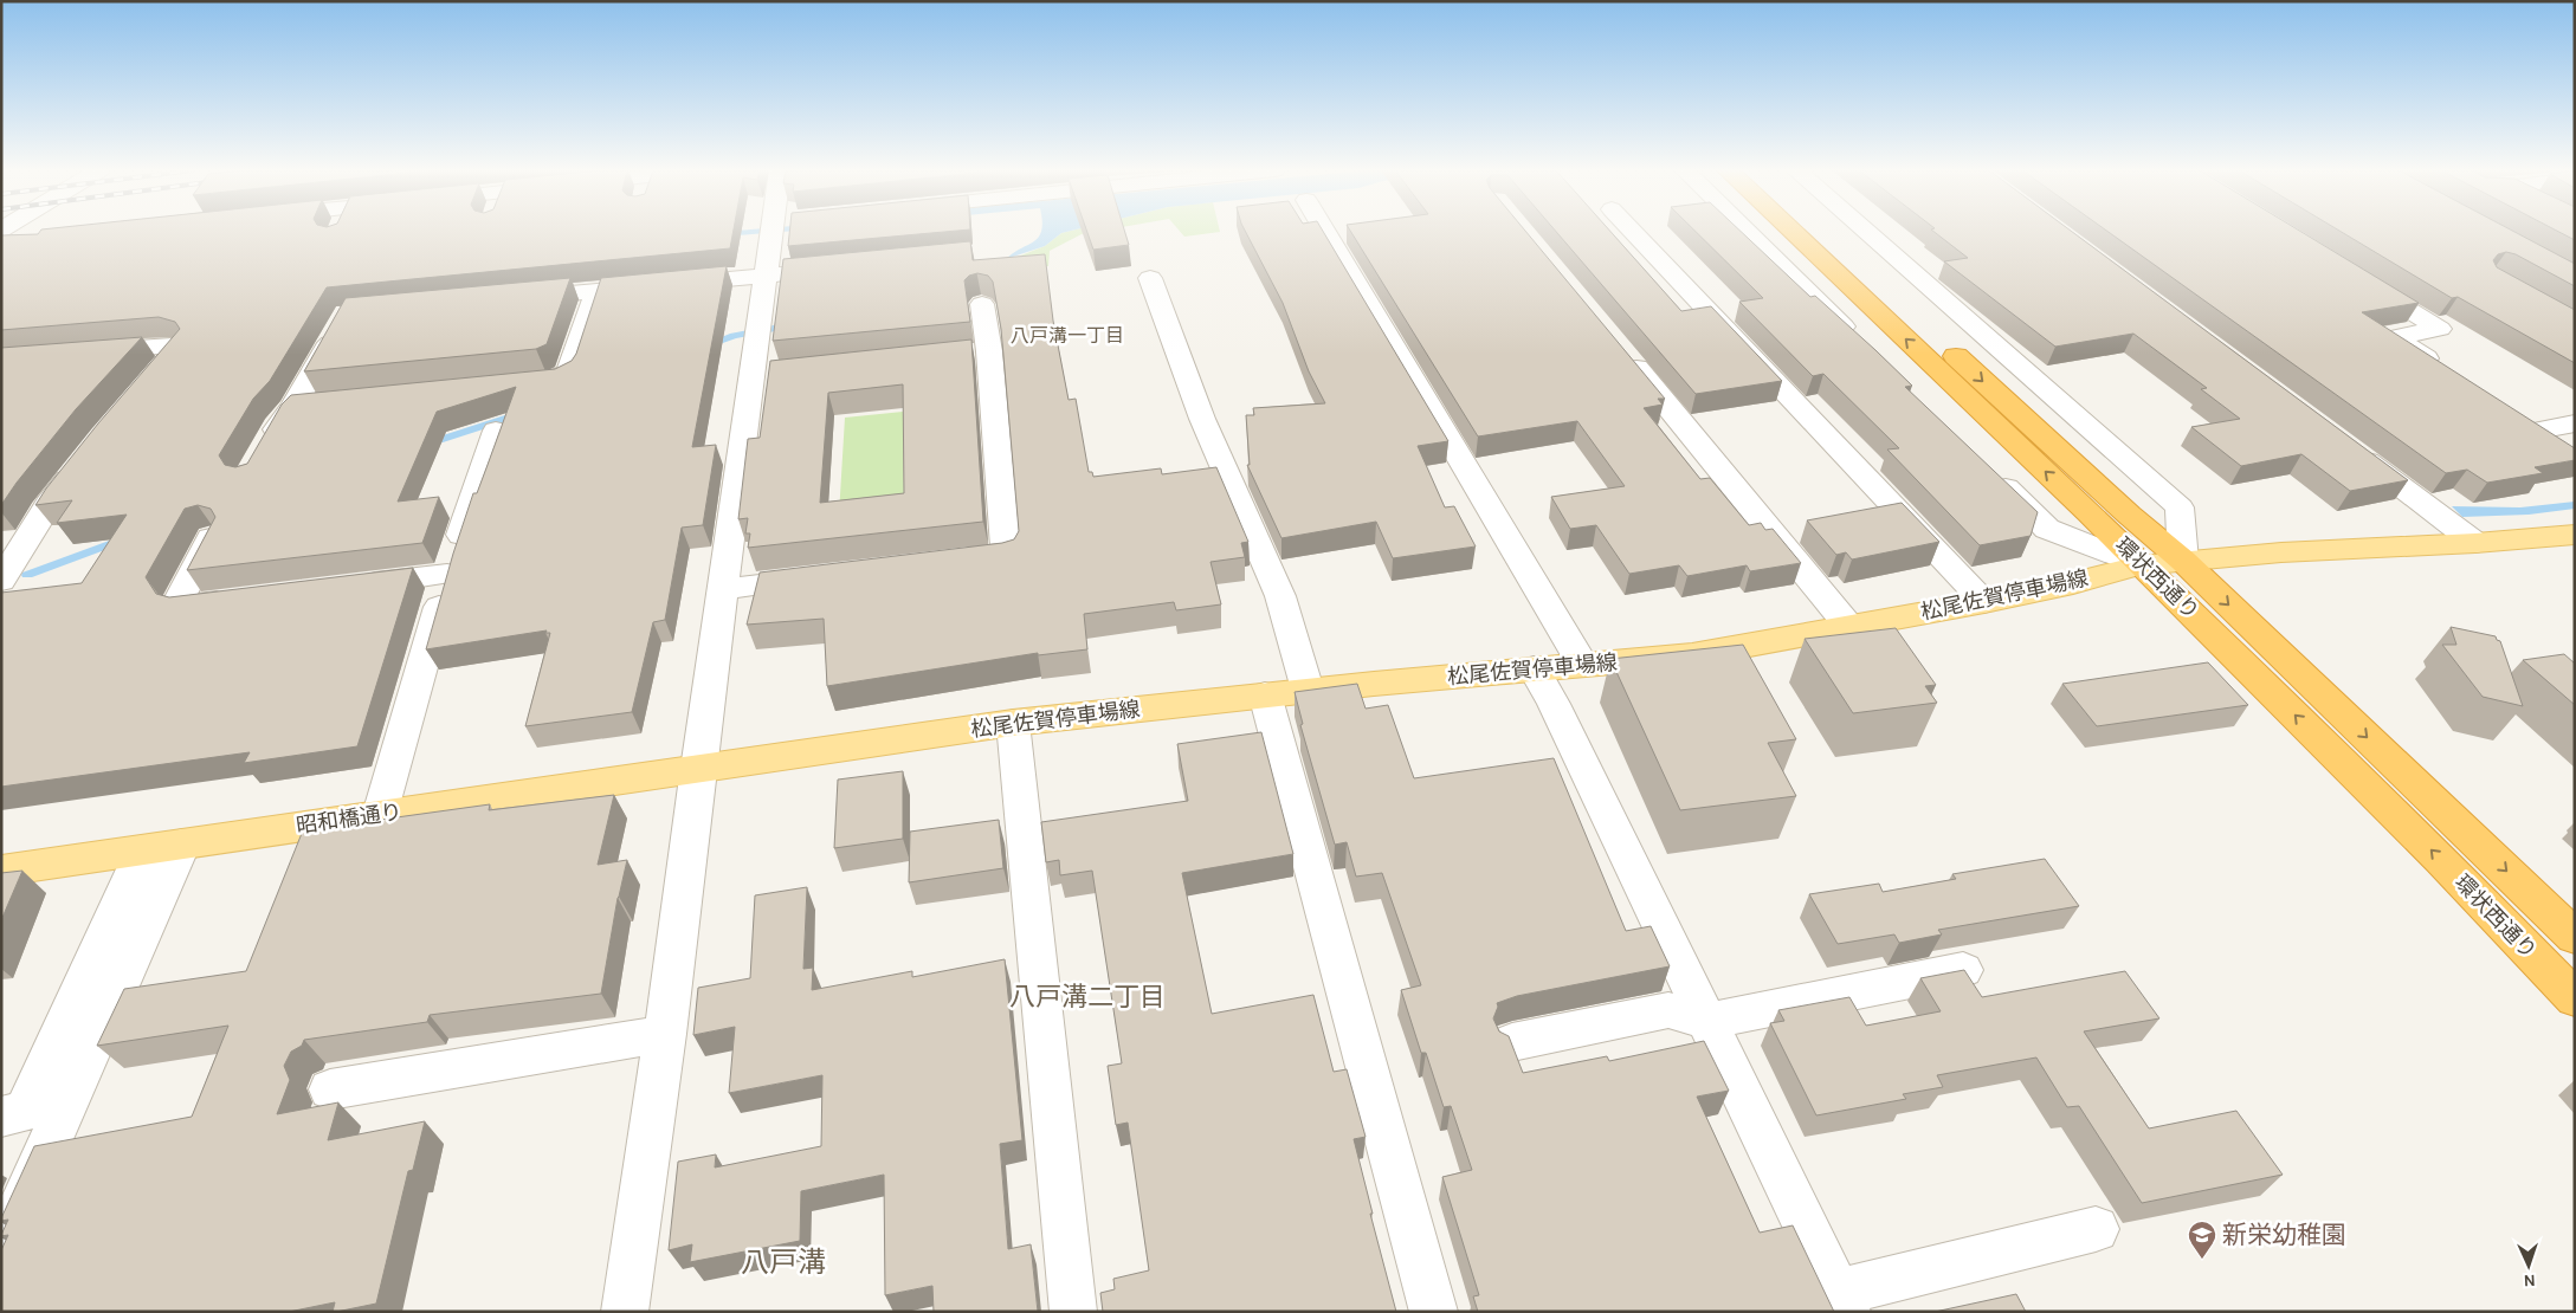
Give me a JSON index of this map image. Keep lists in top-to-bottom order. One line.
{"streets":{"highway":["環状西通り"],"main road":["松尾佐賀停車場線","昭和橋通り"]},"crossings":[["環状西通り","松尾佐賀停車場線"],["松尾佐賀停車場線","昭和橋通り"]],"districts":["八戸溝一丁目","八戸溝二丁目","八戸溝"],"places":{"school or university":["新栄幼稚園"]},"north":"bottom"}
